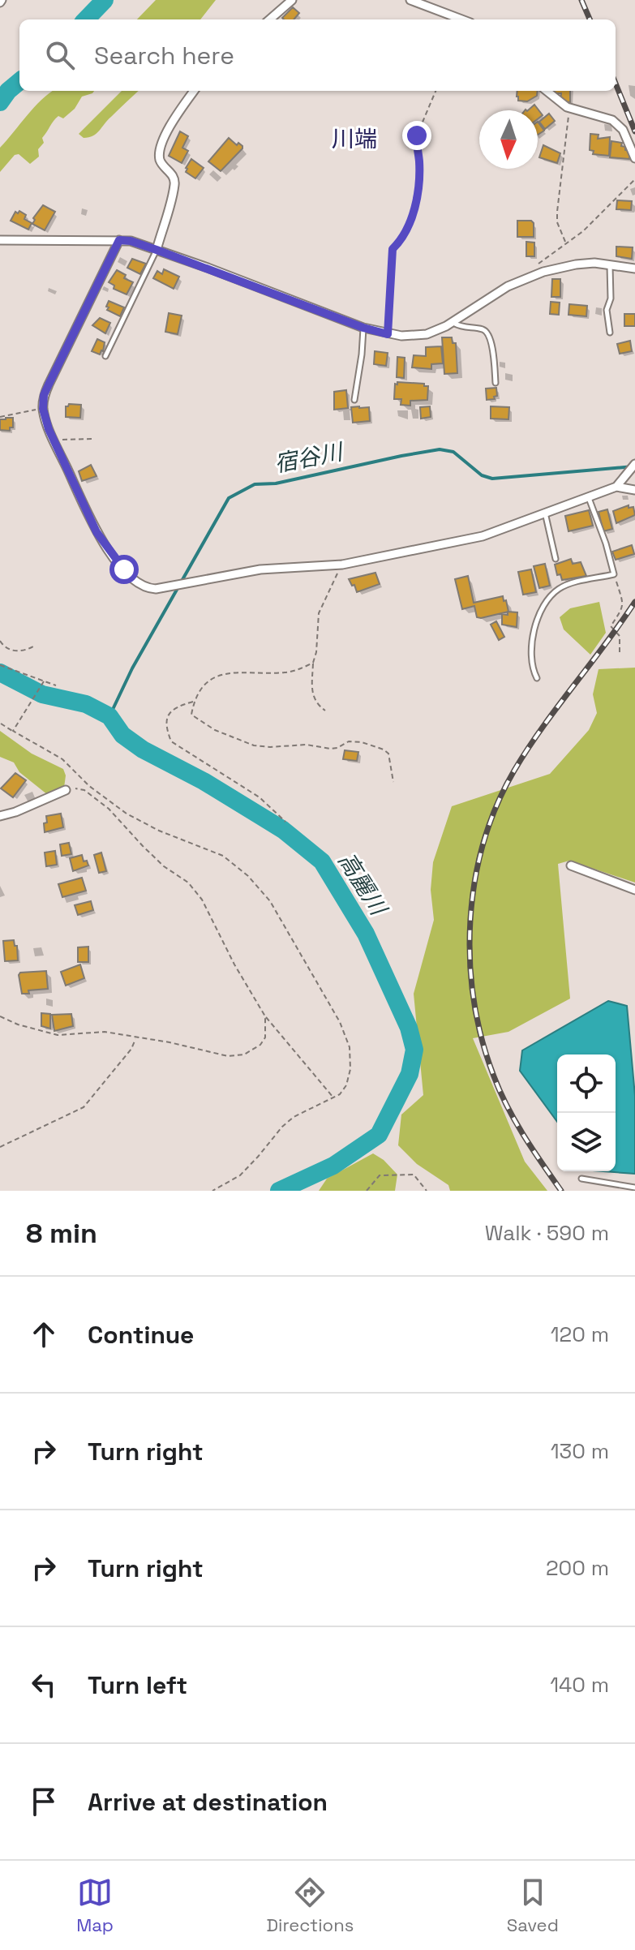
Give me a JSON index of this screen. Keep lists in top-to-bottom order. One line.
{"districts":["川端"],"water":["宿谷川","高麗川"],"north":"bottom","page":{"search":"Search here","heading":["8 min","Walk · 590 m"],"list":[["Continue","120 m"],["Turn right","130 m"],["Turn right","200 m"],["Turn left","140 m"],"Arrive at destination"],"nav":["Map","Directions","Saved"]}}
